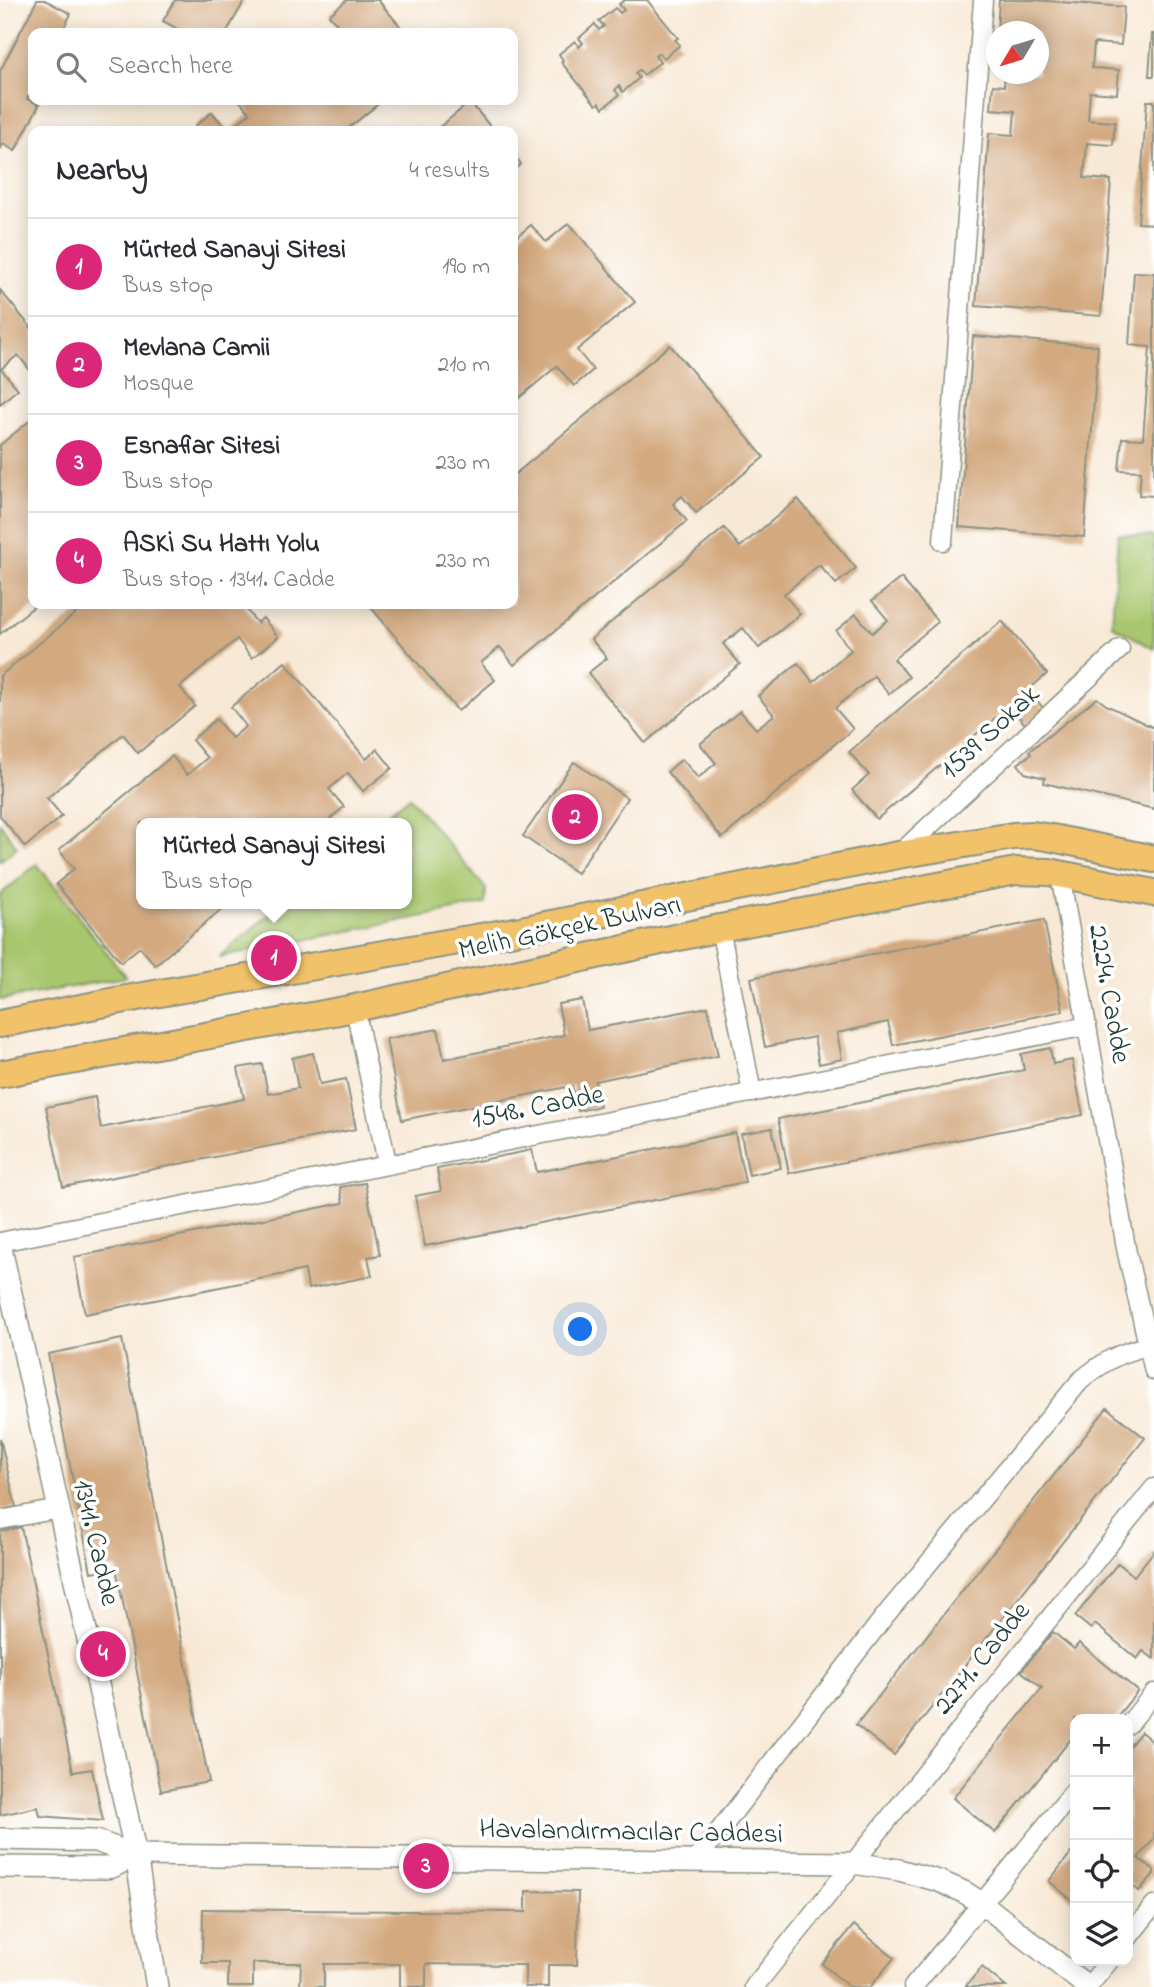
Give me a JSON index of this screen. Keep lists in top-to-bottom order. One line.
{"streets":{"main road":["Melih Gökçek Bulvarı"],"street":["1539 Sokak","2224. Cadde","1548. Cadde","1341. Cadde","2271. Cadde","Havalandırmacılar Caddesi"]},"crossings":[["1539 Sokak","Melih Gökçek Bulvarı"],["Melih Gökçek Bulvarı","2224. Cadde"],["2224. Cadde","1548. Cadde"],["1548. Cadde","1341. Cadde"],["1341. Cadde","Havalandırmacılar Caddesi"],["2271. Cadde","Havalandırmacılar Caddesi"]],"north":"bottom left","page":{"search":"Search here","heading":["Nearby","4 results"],"list":[{"mark":"1","name":"Mürted Sanayi Sitesi","note":"Bus stop","value":"190 m"},{"mark":"2","name":"Mevlana Camii","note":"Mosque","value":"210 m"},{"mark":"3","name":"Esnaflar Sitesi","note":"Bus stop","value":"230 m"},{"mark":"4","name":"ASKİ Su Hattı Yolu","note":"Bus stop · 1341. Cadde","value":"230 m"}],"pins":["2","1","4","3"],"popup":["Mürted Sanayi Sitesi","Bus stop"],"map_buttons":["+","−"]}}
